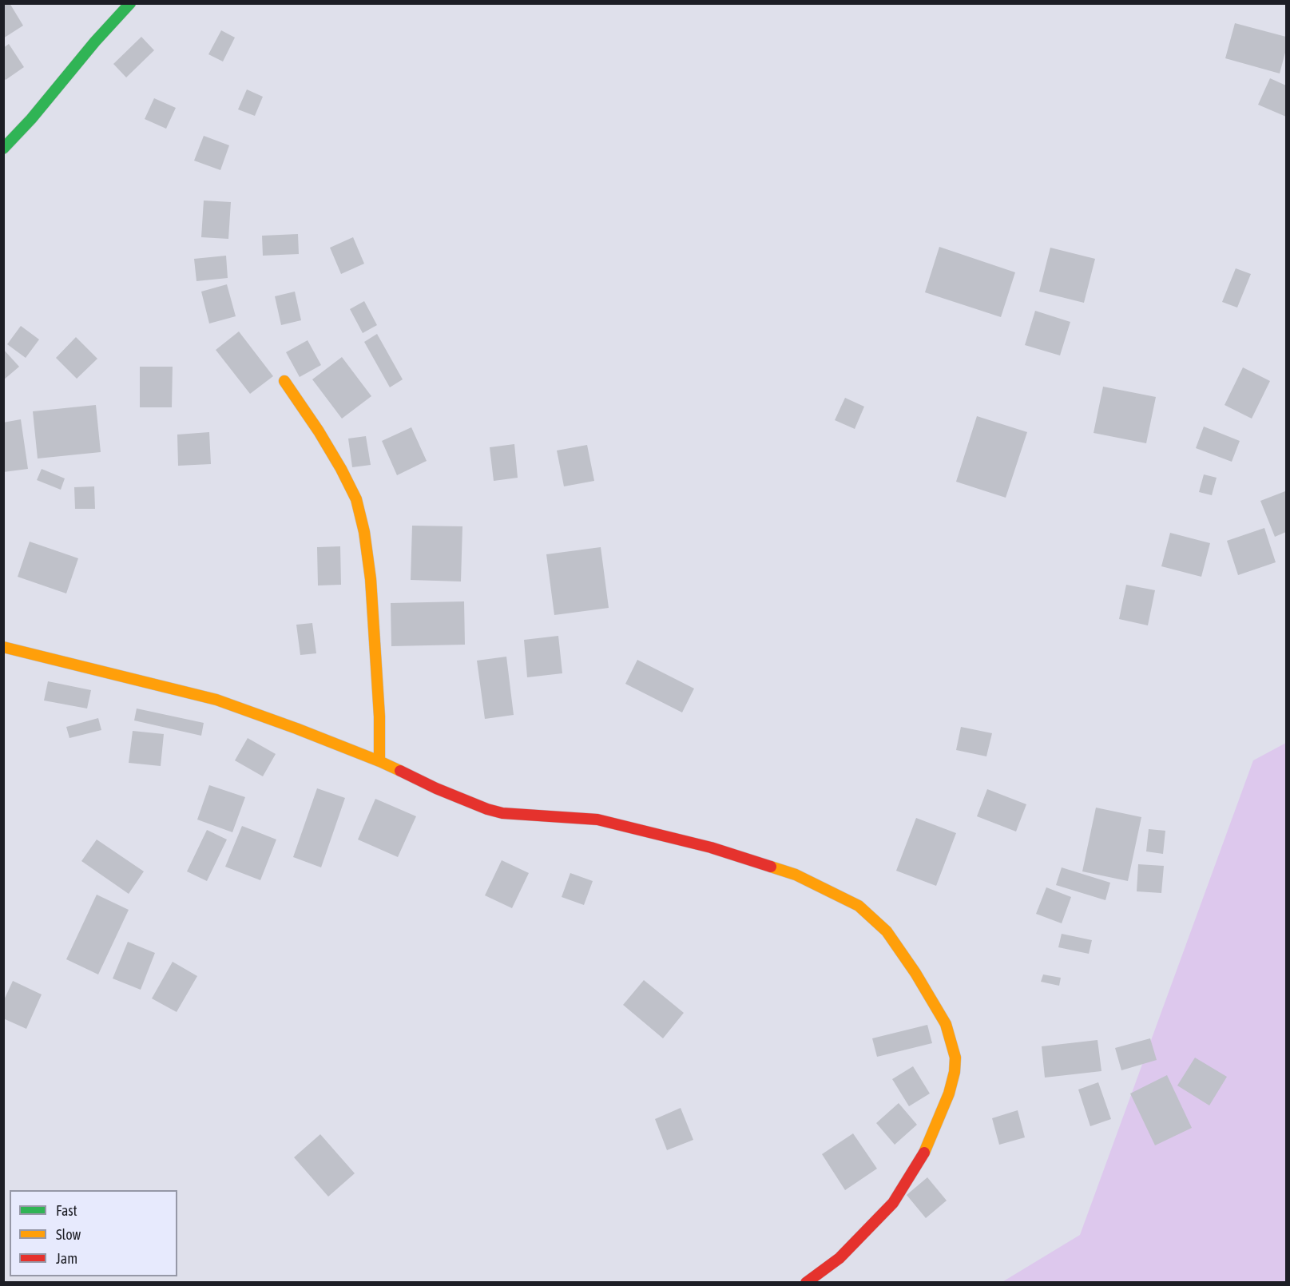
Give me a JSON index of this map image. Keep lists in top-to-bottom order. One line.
{"legend":["Fast","Slow","Jam"]}
